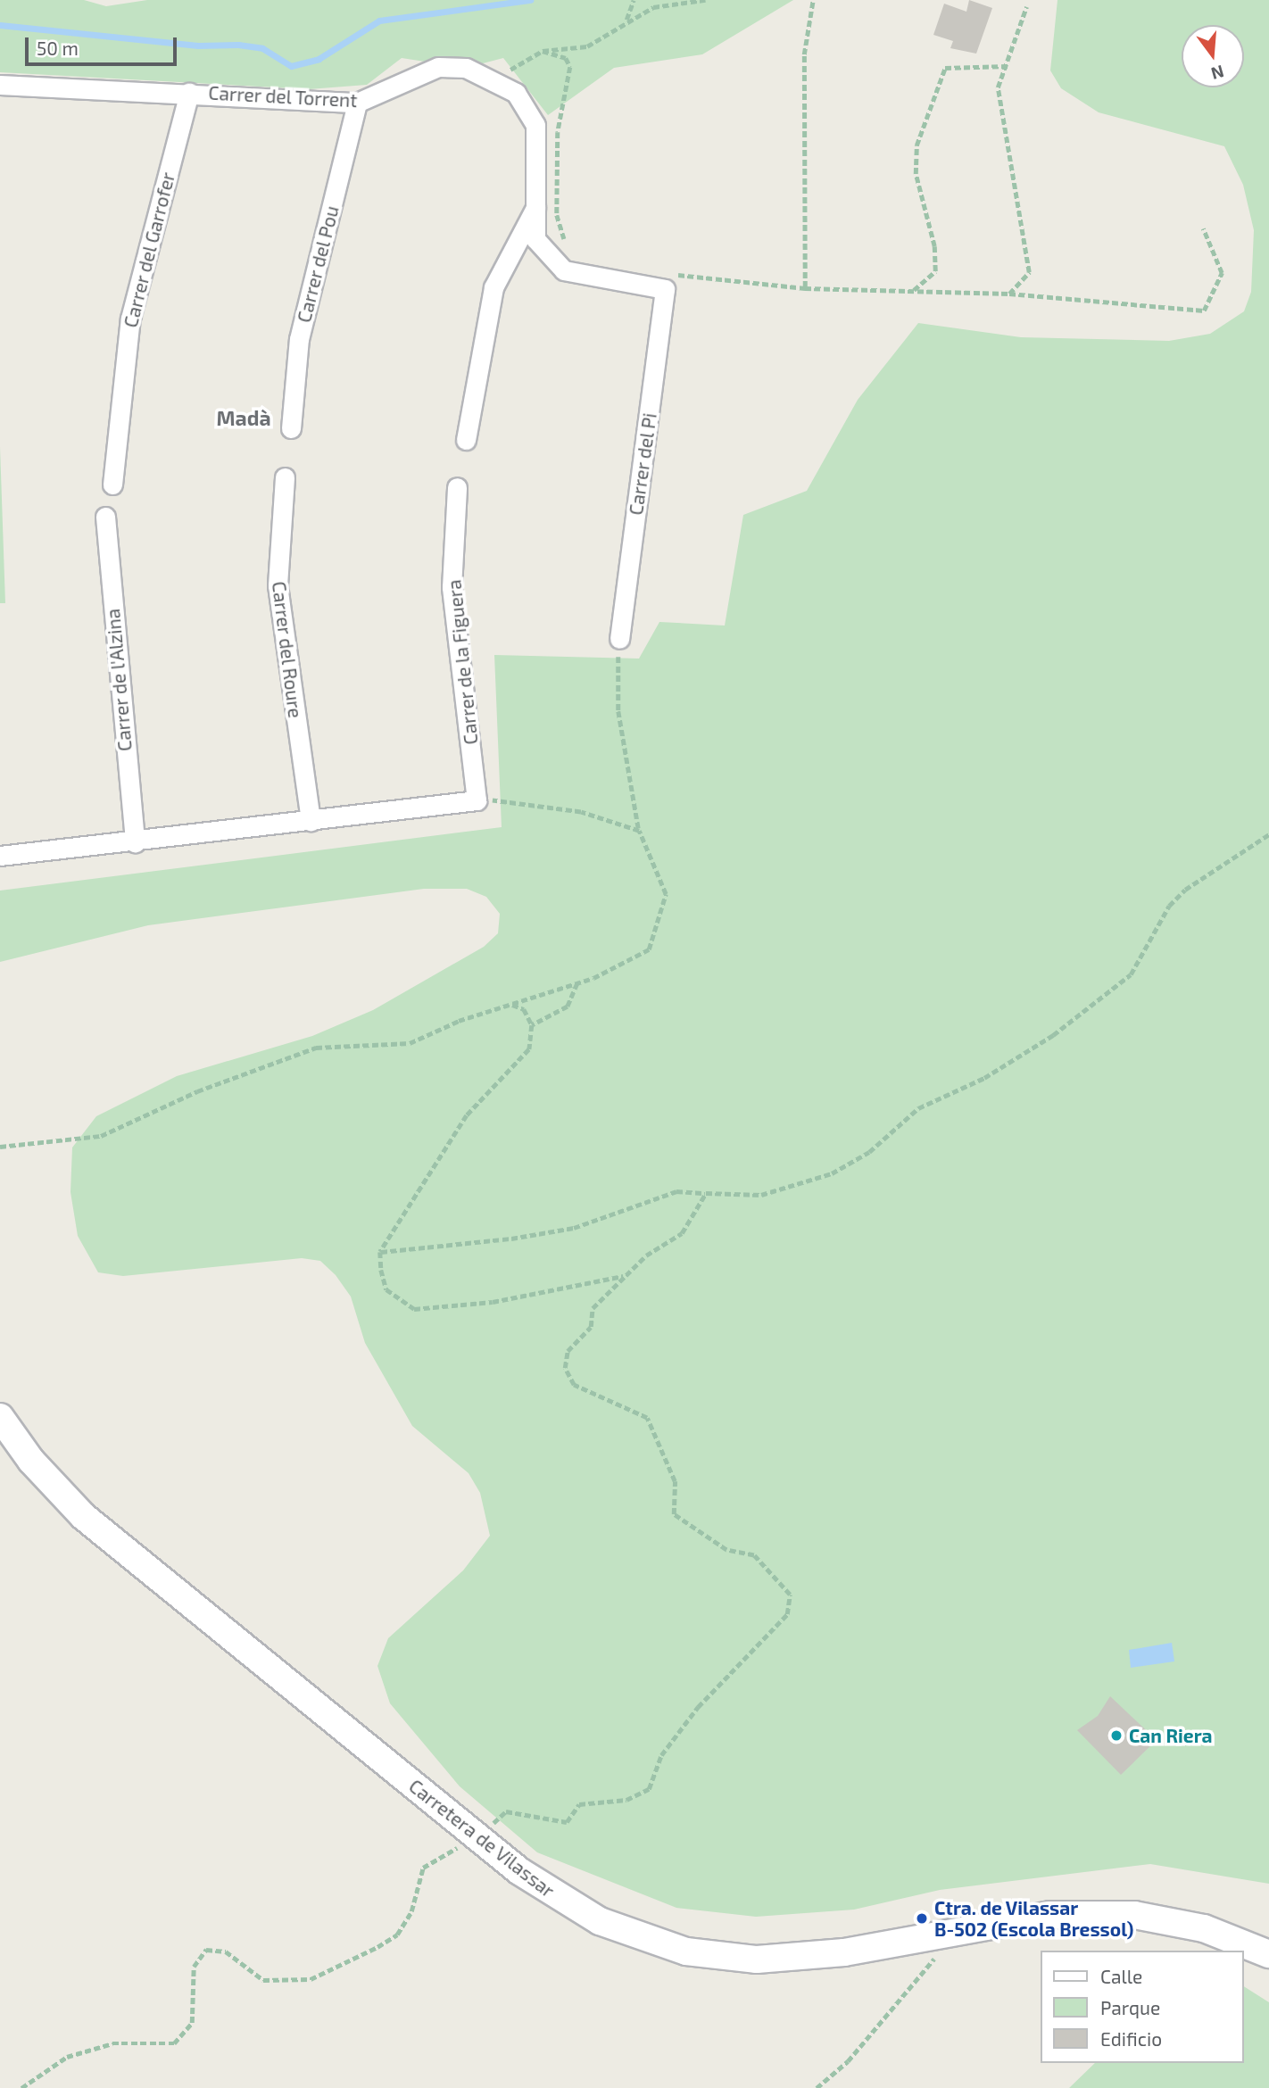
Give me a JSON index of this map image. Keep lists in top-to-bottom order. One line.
{"streets":{"street":["Carrer del Torrent","Carrer del Garrofer","Carrer del Pou","Carrer del Pi","Carrer del Roure","Carrer de la Figuera","Carrer de l'Alzina","Carretera de Vilassar"]},"crossings":[["Carrer del Torrent","Carrer del Garrofer"],["Carrer del Torrent","Carrer del Pou"],["Carrer del Torrent","Carrer del Pi"]],"districts":["Madà"],"places":["Can Riera","Ctra. de Vilassar B-502 (Escola Bressol)"],"legend":["Calle","Parque","Edificio"],"scale_bar":"50 m","north":"bottom"}
